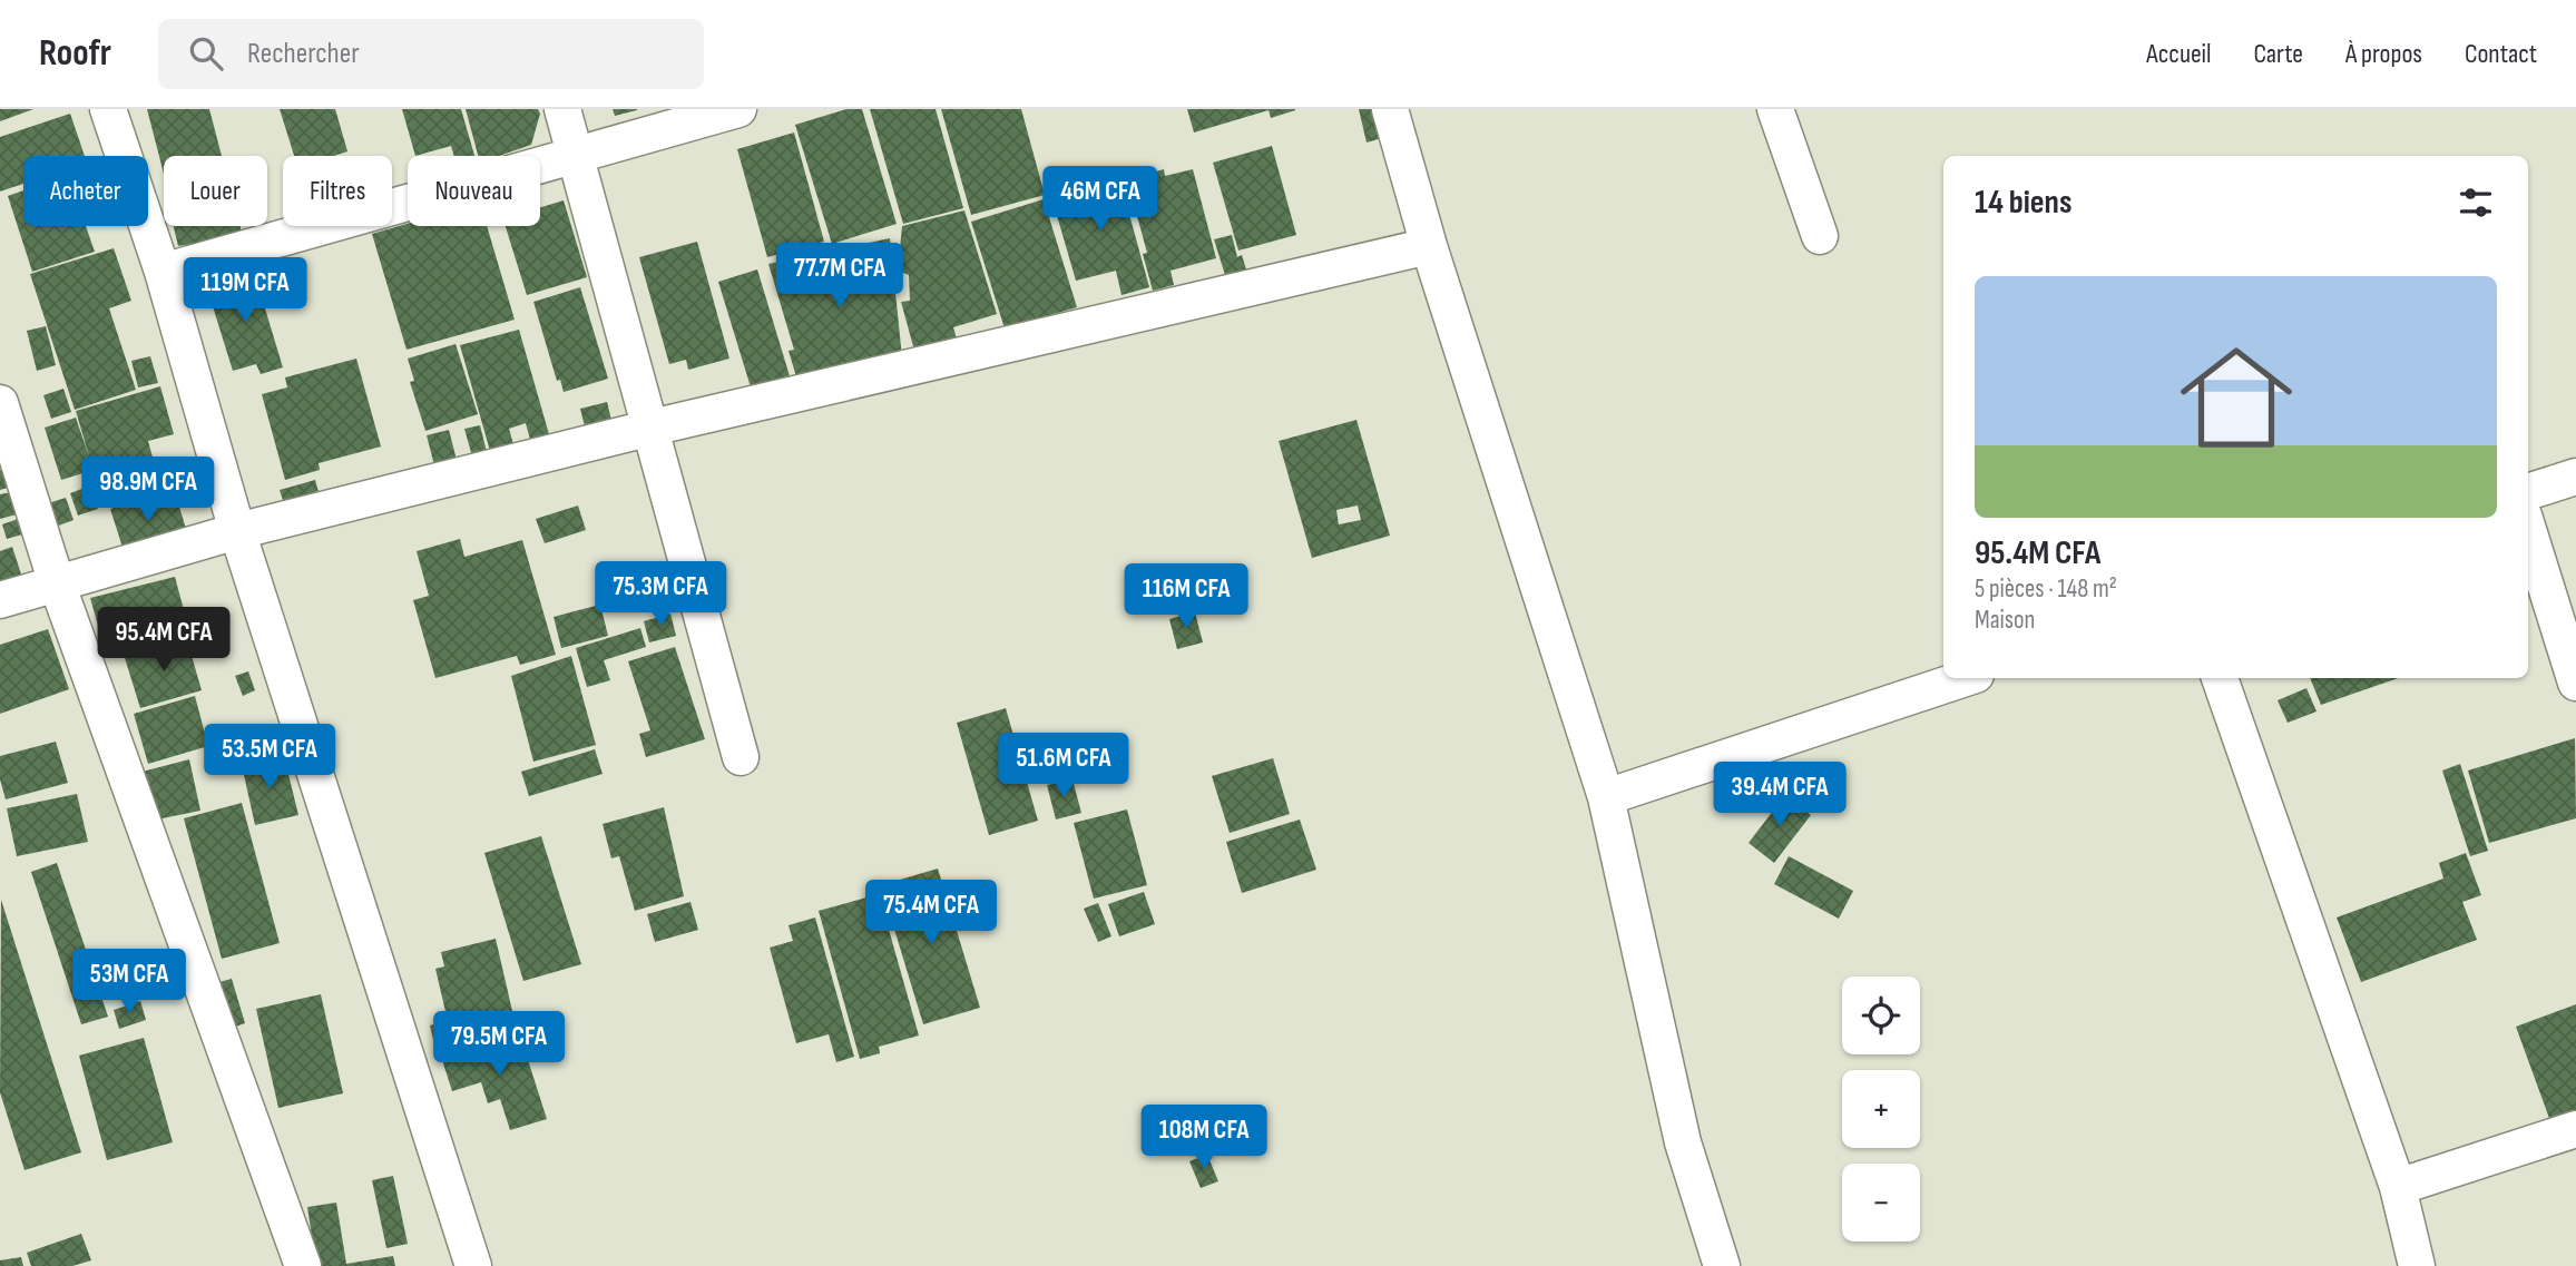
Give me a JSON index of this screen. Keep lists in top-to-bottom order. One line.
{"page":{"header":"Roofr","search":"Rechercher","nav":["Accueil","Carte","À propos","Contact"],"chip":["Acheter","Louer","Filtres","Nouveau"],"heading":"14 biens","price":["46M CFA","77.7M CFA","119M CFA","98.9M CFA","75.3M CFA","116M CFA","95.4M CFA","53.5M CFA","51.6M CFA","39.4M CFA","75.4M CFA","53M CFA","79.5M CFA","108M CFA"],"list":[{"name":"95.4M CFA","note":"5 pièces · 148 m² · Maison"}],"map_buttons":["+","−"]}}
